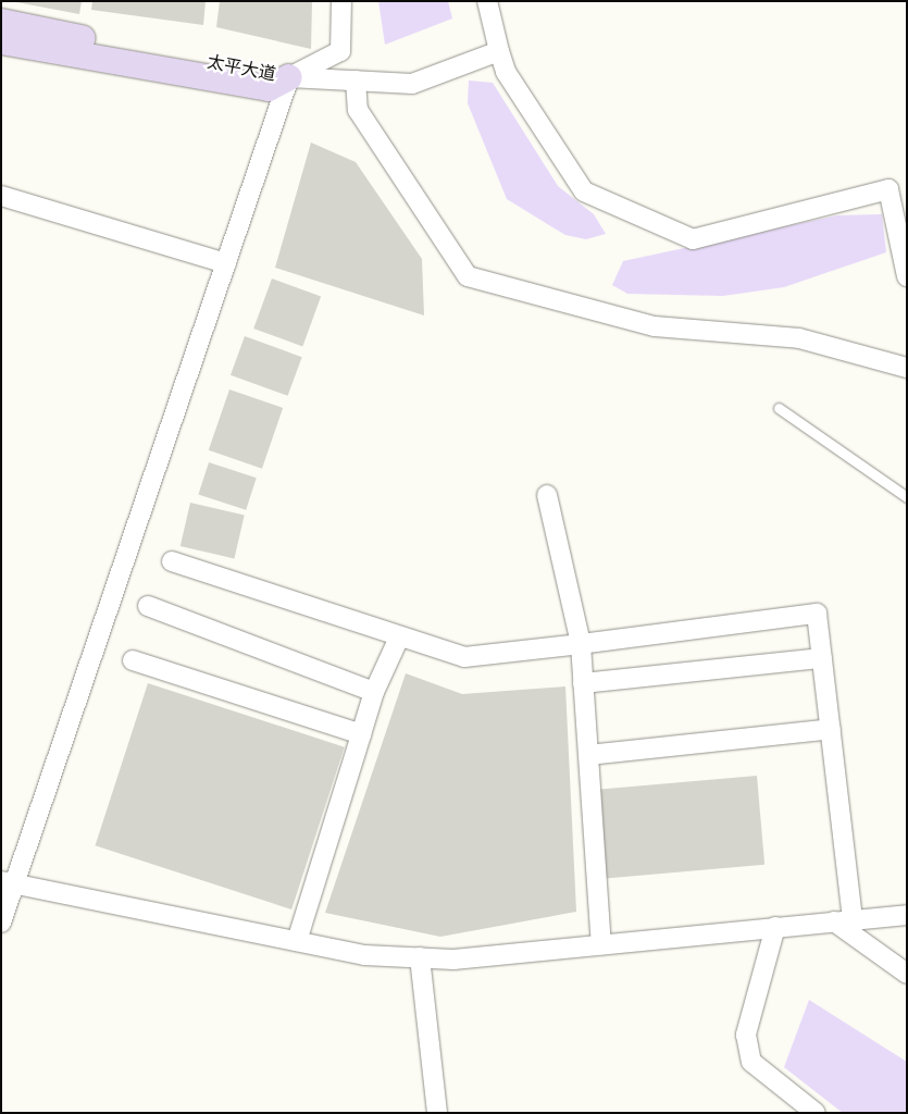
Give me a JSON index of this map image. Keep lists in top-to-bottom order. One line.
{"streets":{"street":["太平大道"]}}
